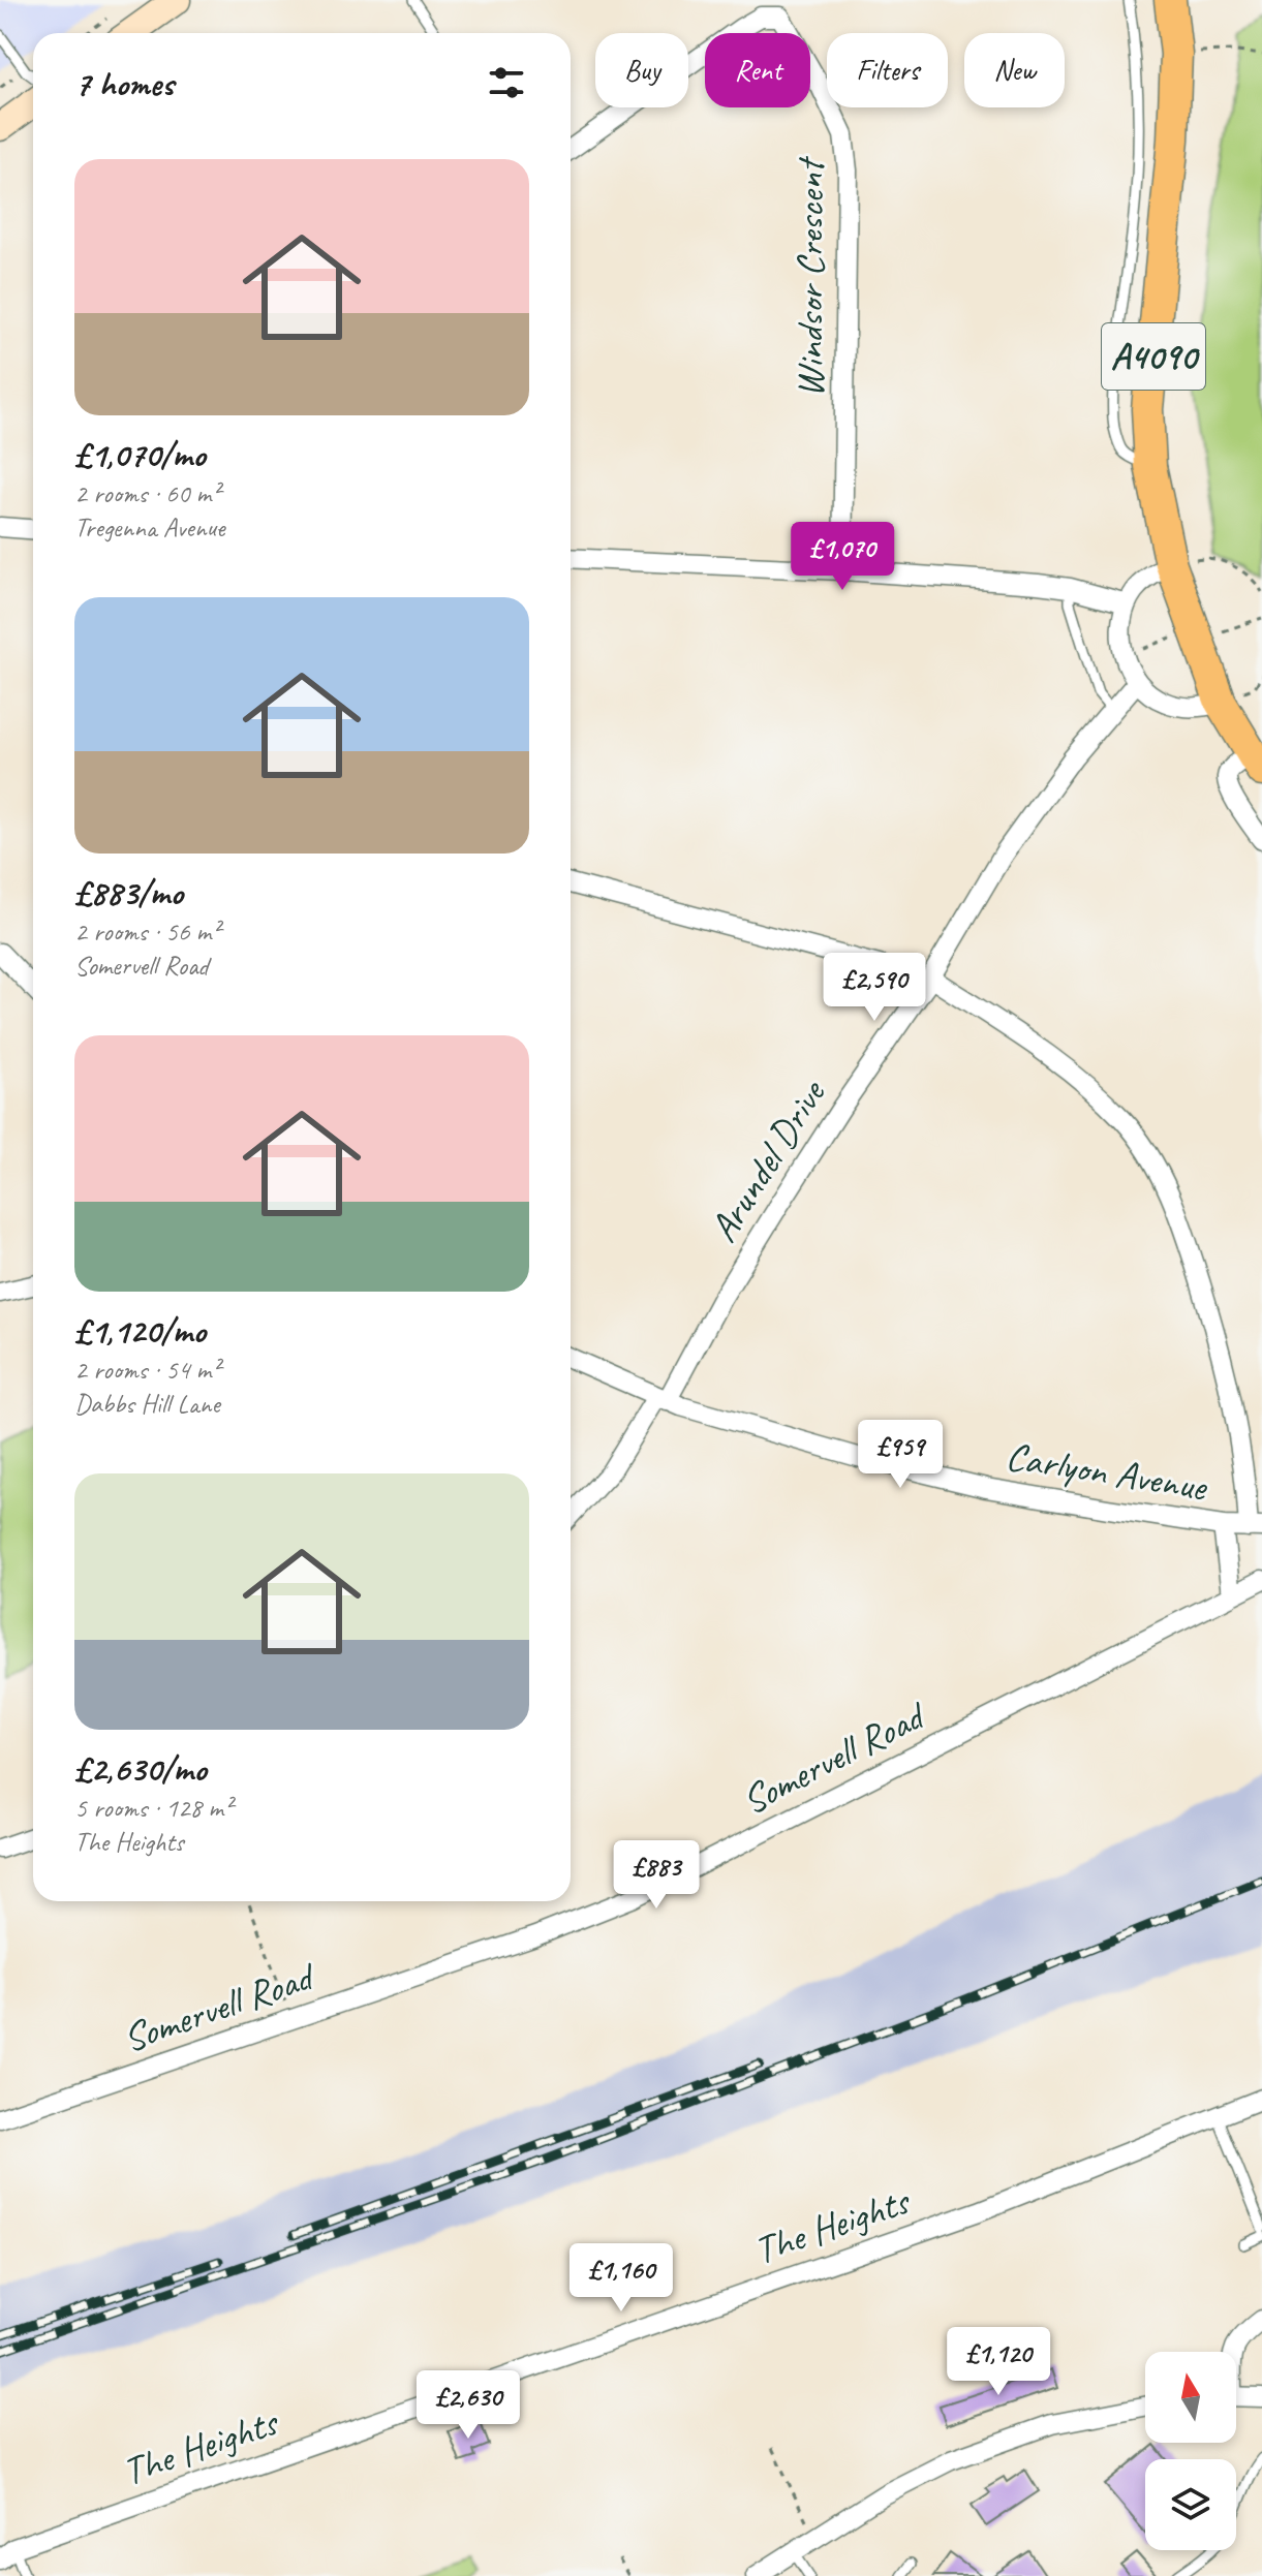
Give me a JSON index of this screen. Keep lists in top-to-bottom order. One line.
{"streets":{"main road":["A4090"],"street":["Windsor Crescent","Arundel Drive","Carlyon Avenue","Somervell Road","The Heights"]},"crossings":[["Arundel Drive","Carlyon Avenue"]],"north":"top","page":{"chip":["Buy","Rent","Filters","New"],"heading":"7 homes","list":[{"name":"£1,070/mo","note":"2 rooms · 60 m² · Tregenna Avenue"},{"name":"£883/mo","note":"2 rooms · 56 m² · Somervell Road"},{"name":"£1,120/mo","note":"2 rooms · 54 m² · Dabbs Hill Lane"},{"name":"£2,630/mo","note":"5 rooms · 128 m² · The Heights"}],"price":["£1,070","£2,590","£959","£883","£1,160","£1,120","£2,630"]}}
